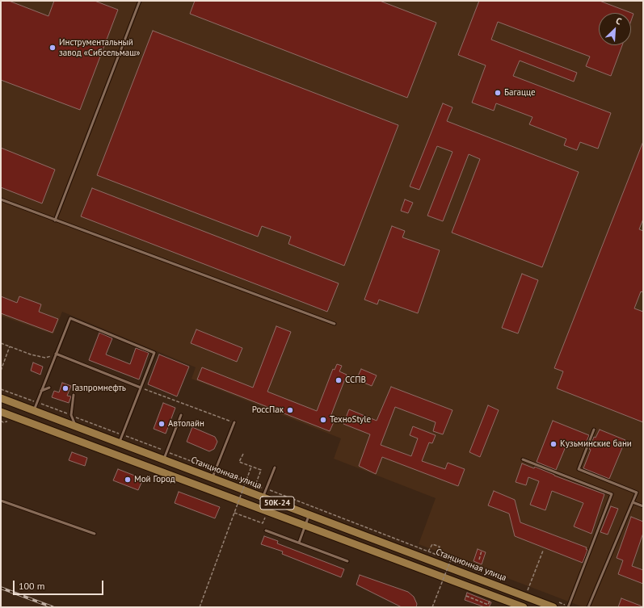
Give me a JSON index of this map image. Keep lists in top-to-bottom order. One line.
{"streets":{"main road":["Станционная улица","50К-24"]},"places":["Инструментальный завод «Сибсельмаш»","Багацце","ССПВ","Газпромнефть","РоссПак","ТехноStyle","Автолайн","Кузьминские бани","Мой Город"],"scale_bar":"100 m","north":"top right"}
